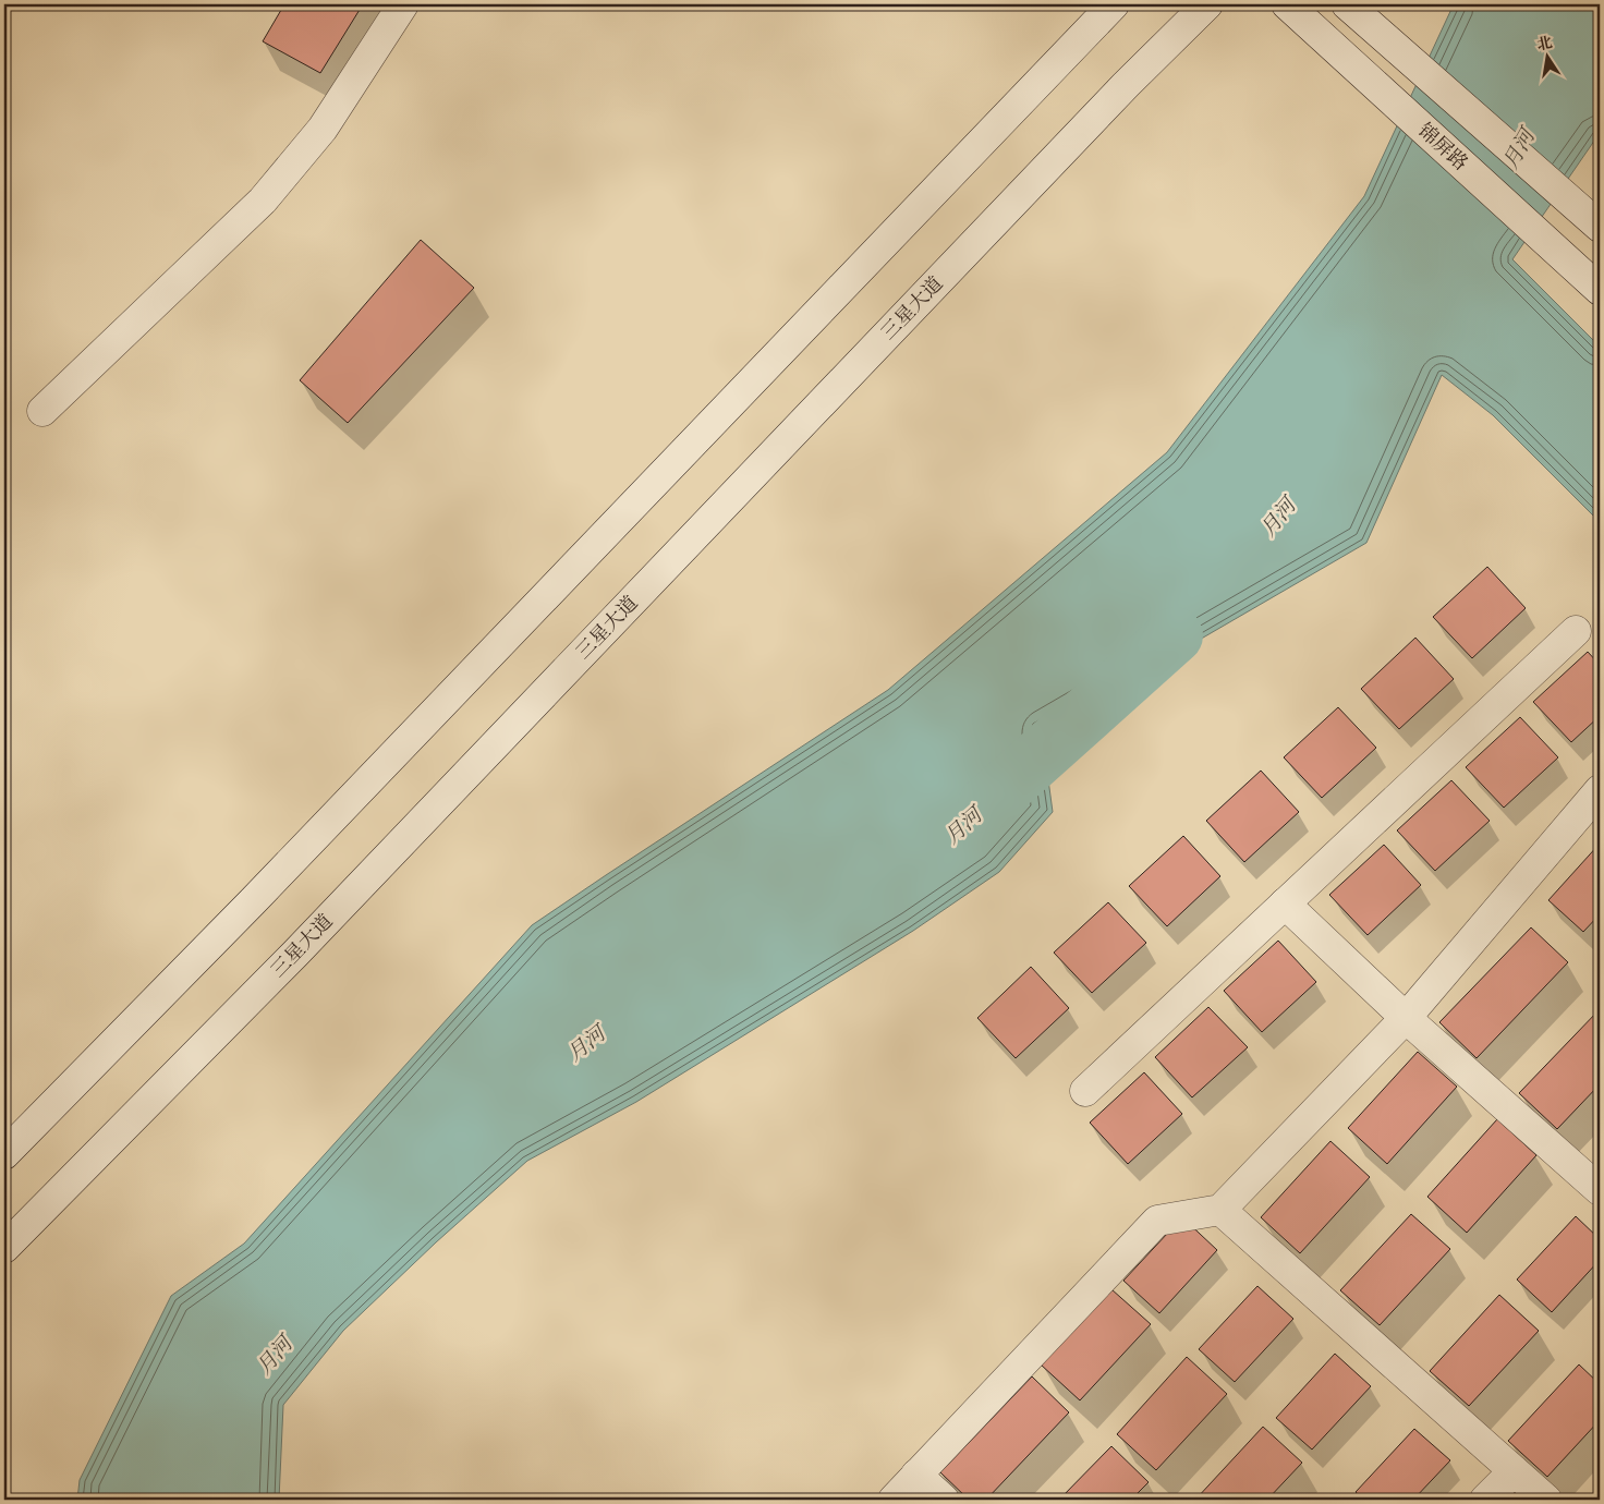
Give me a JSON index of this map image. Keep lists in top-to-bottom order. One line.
{"streets":{"street":["锦屏路","三星大道"]},"water":["月河"],"north":"top"}
